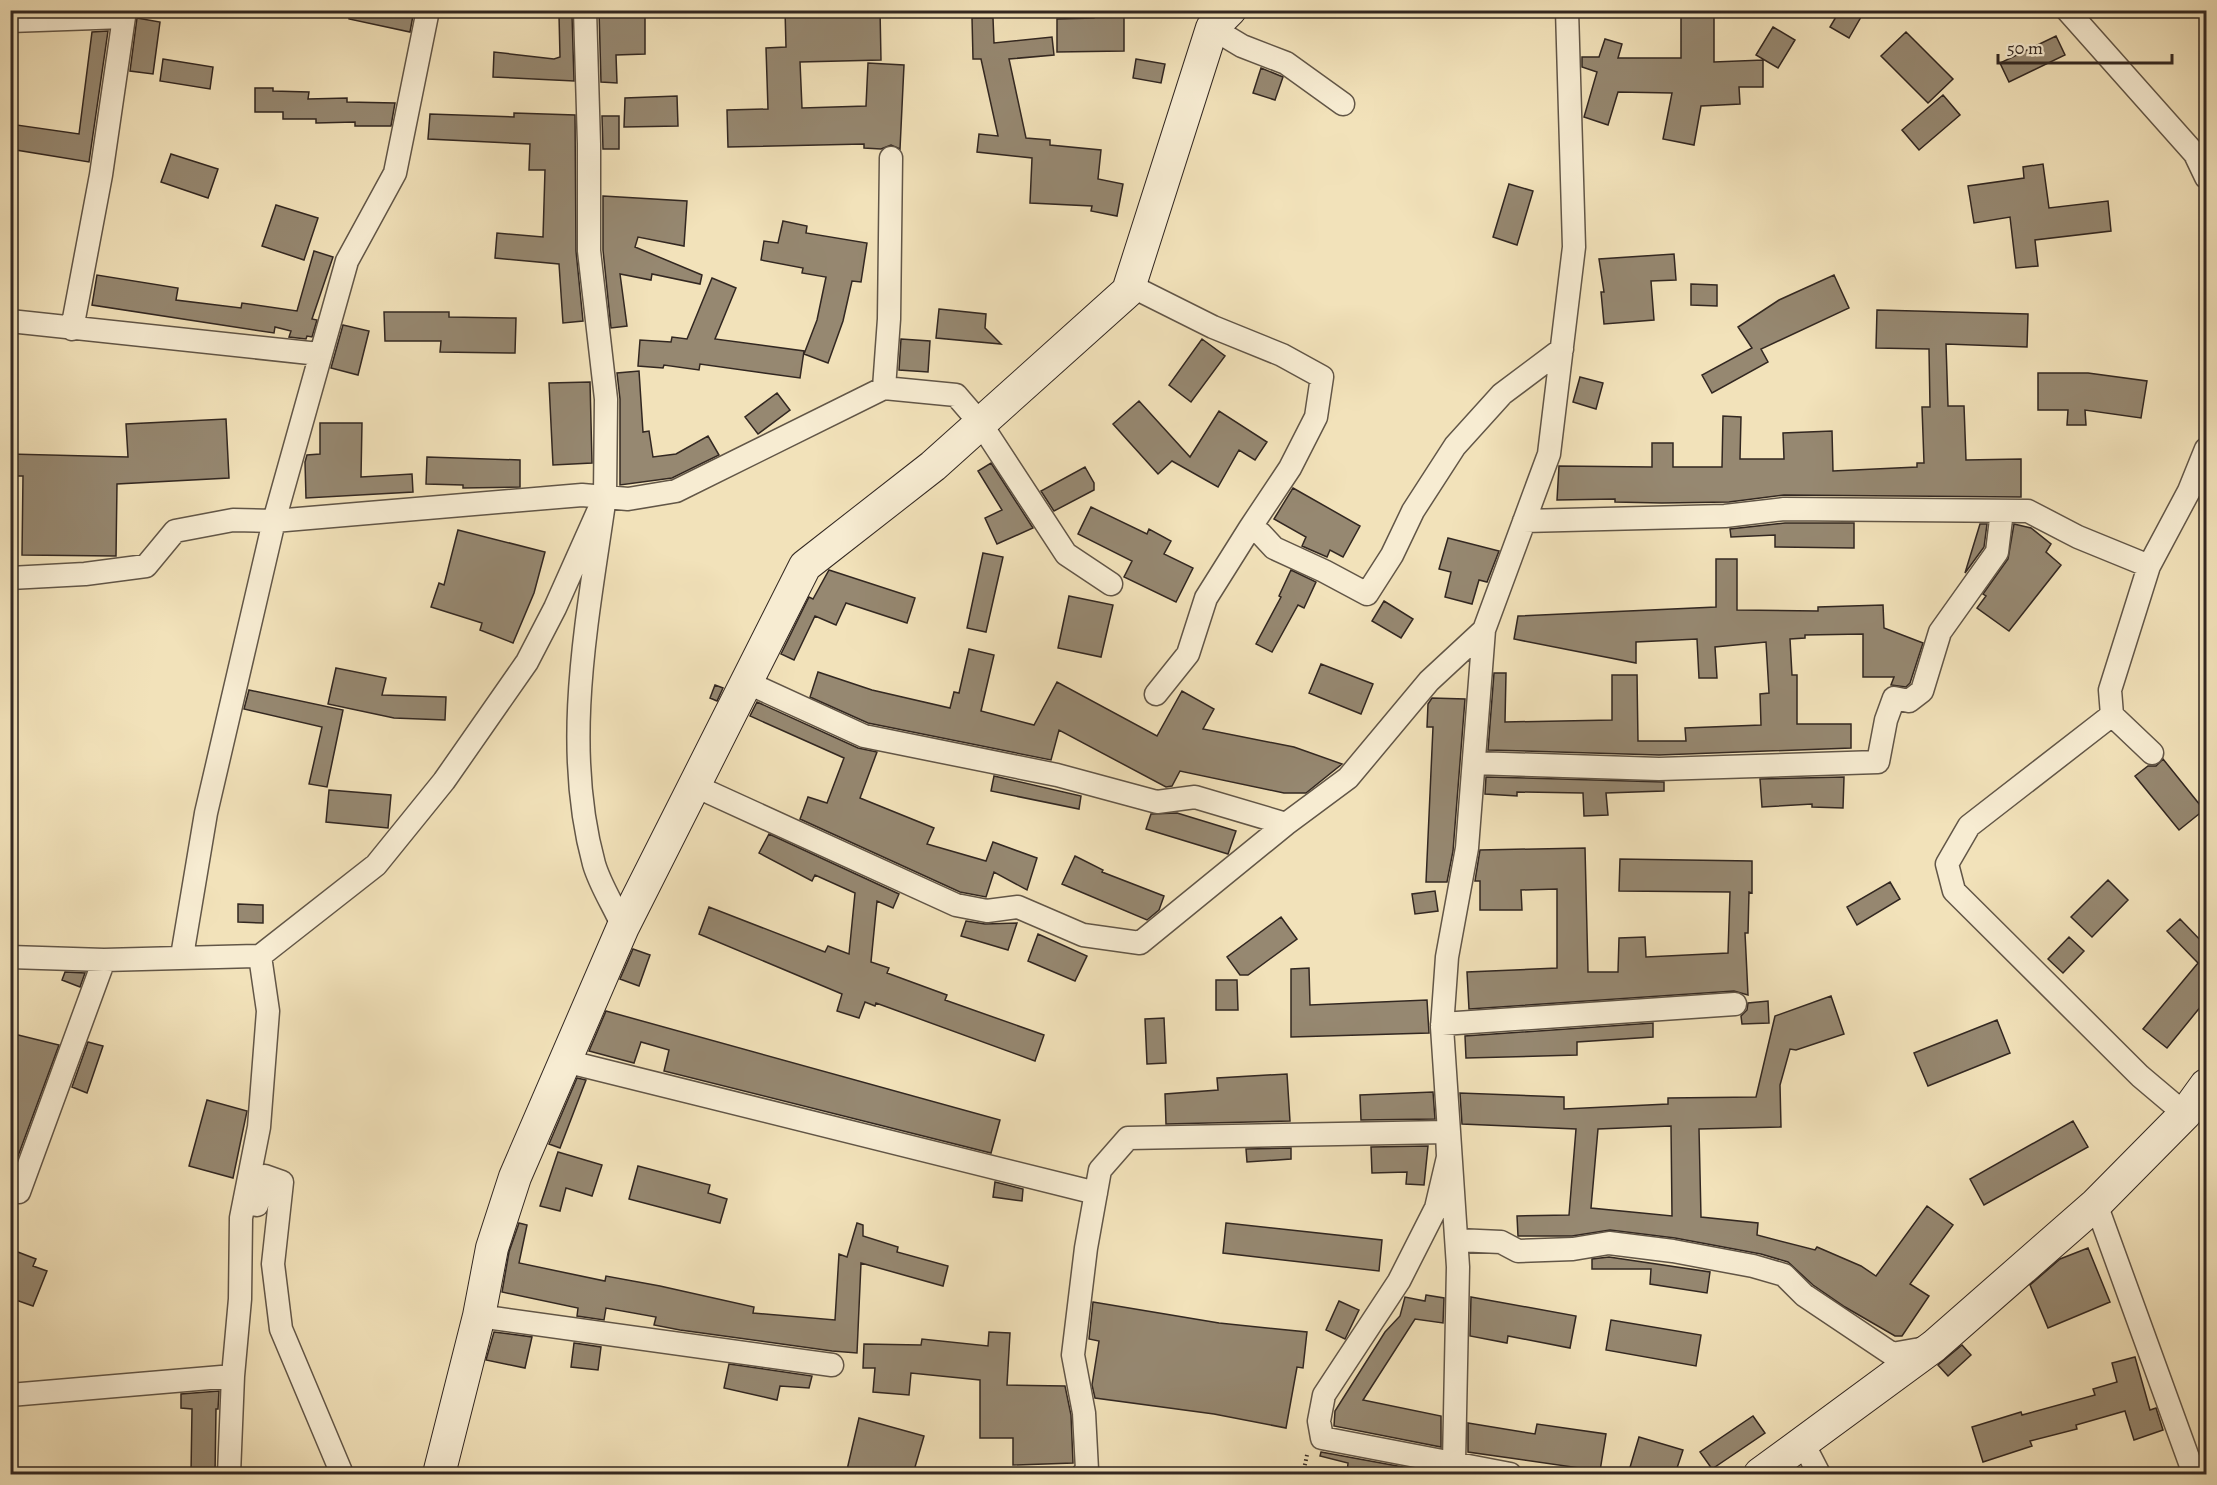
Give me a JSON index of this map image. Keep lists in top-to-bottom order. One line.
{"scale_bar":"50 m"}
